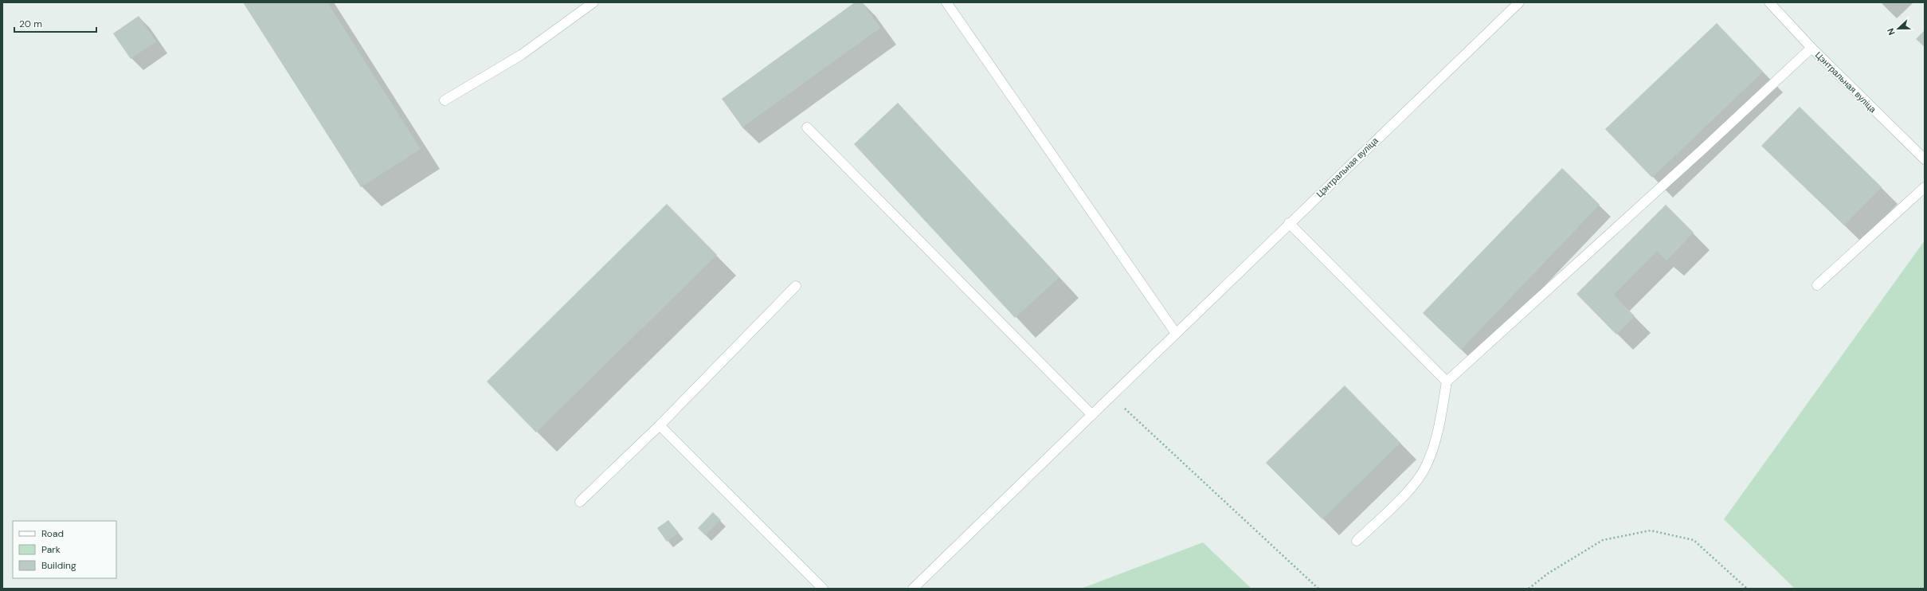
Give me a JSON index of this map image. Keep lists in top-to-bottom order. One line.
{"streets":{"street":["Цэнтральная вуліца"]},"legend":["Road","Park","Building"],"scale_bar":"20 m","north":"left"}
